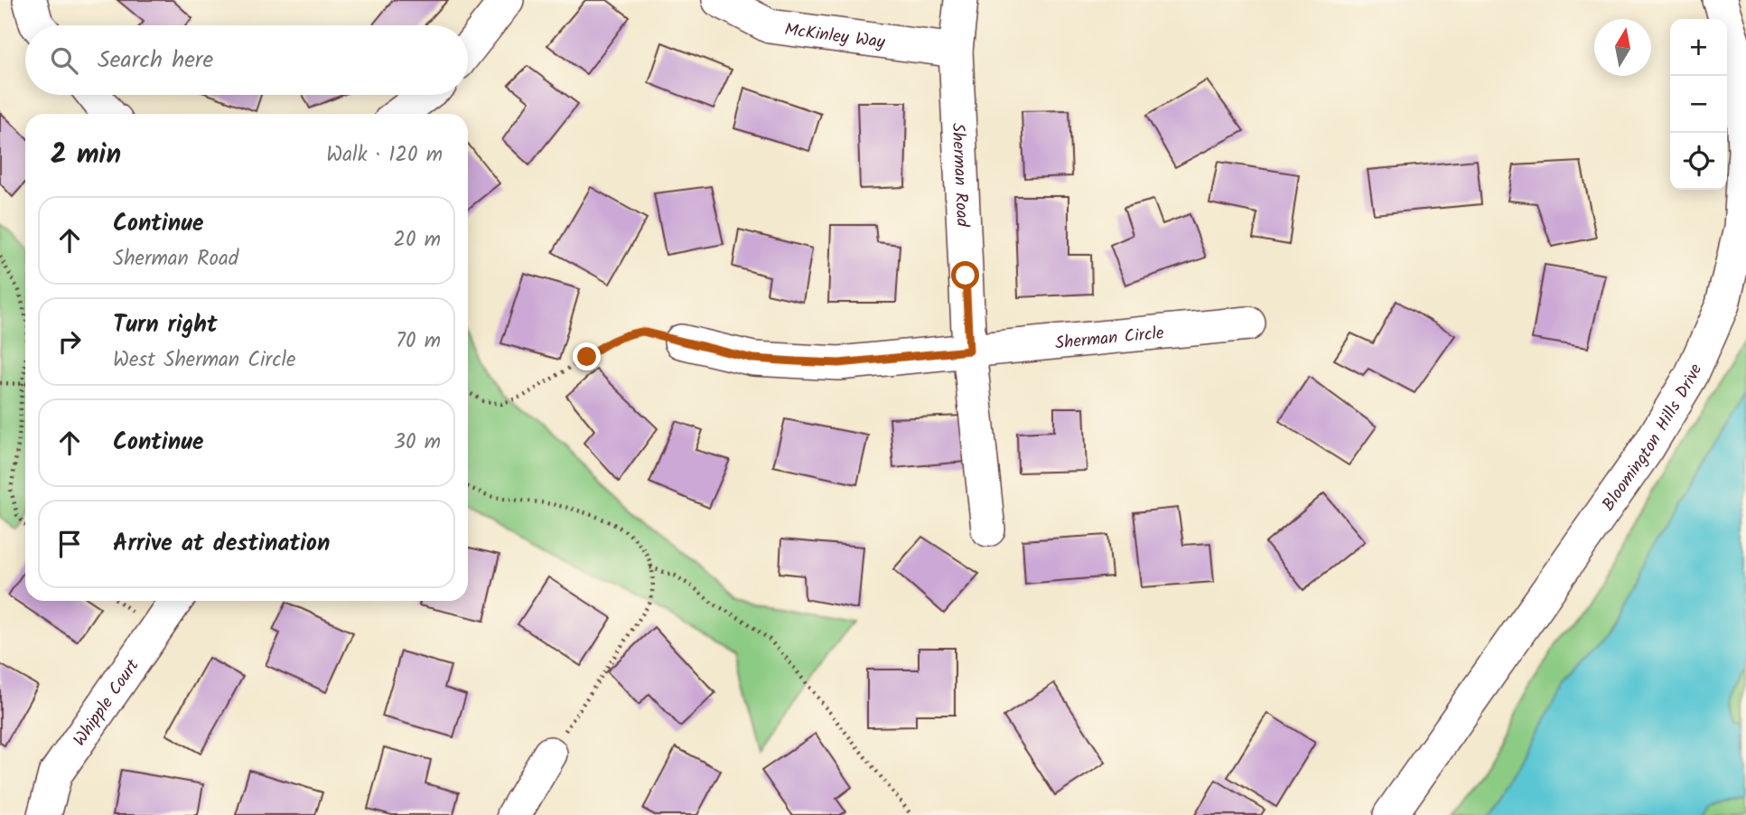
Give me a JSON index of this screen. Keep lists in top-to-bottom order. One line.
{"streets":{"street":["McKinley Way","Sherman Road","Sherman Circle","Bloomington Hills Drive","Whipple Court"]},"crossings":[["McKinley Way","Sherman Road"],["Sherman Road","Sherman Circle"]],"north":"top","page":{"map_buttons":["+","−"],"search":"Search here","heading":["2 min","Walk · 120 m"],"list":[["Continue","Sherman Road","20 m"],["Turn right","West Sherman Circle","70 m"],["Continue","30 m"],"Arrive at destination"]}}
